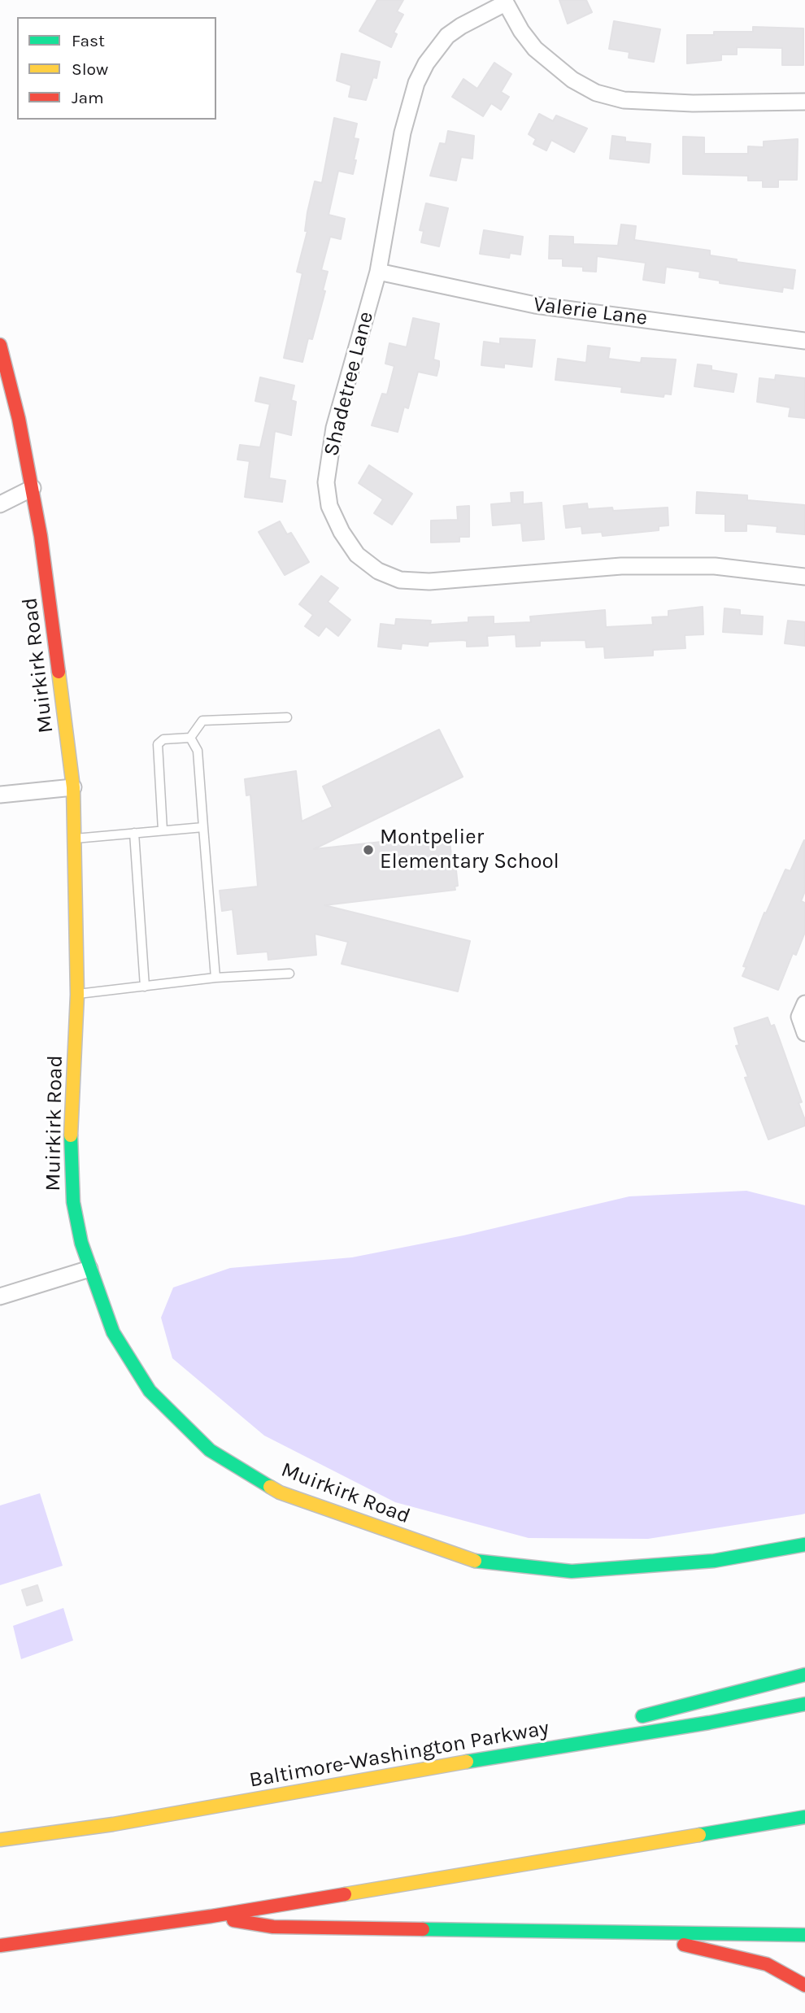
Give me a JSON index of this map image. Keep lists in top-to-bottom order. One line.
{"streets":{"main road":["Muirkirk Road","Baltimore-Washington Parkway"],"street":["Valerie Lane","Shadetree Lane"]},"crossings":[["Valerie Lane","Shadetree Lane"]],"places":["Montpelier Elementary School"],"legend":["Fast","Slow","Jam"]}
